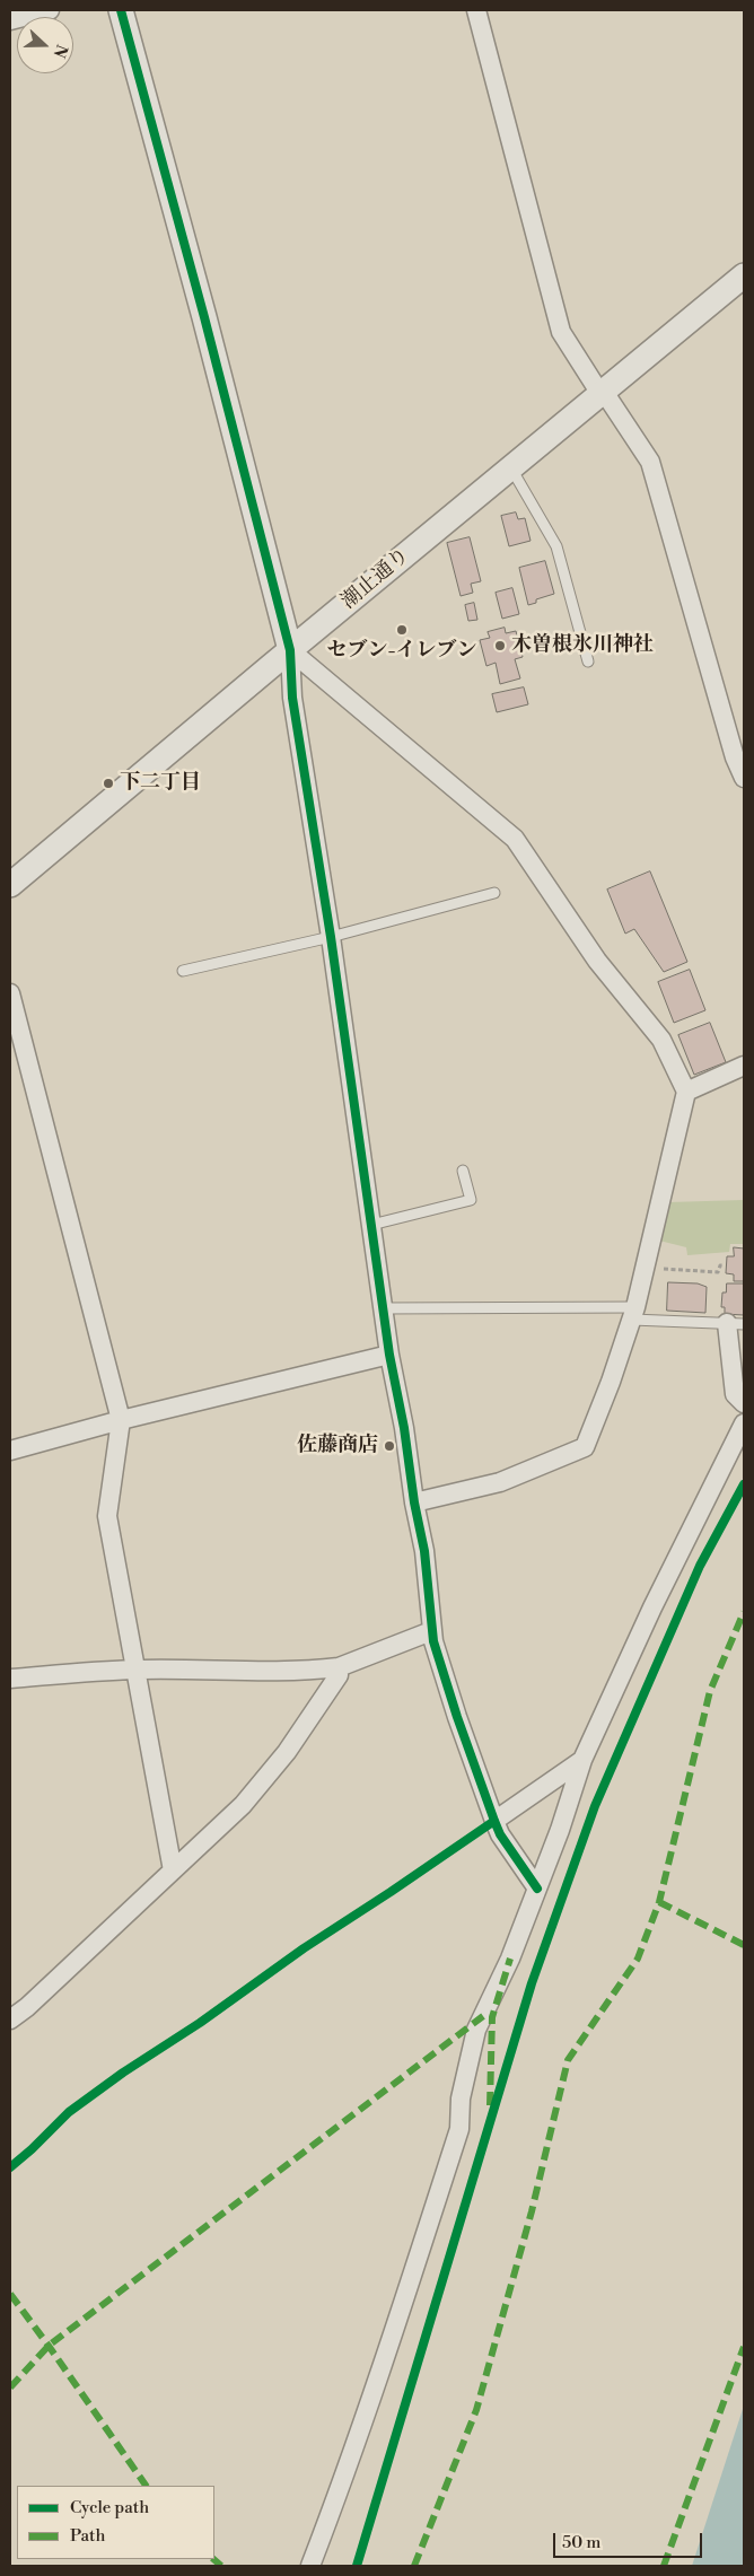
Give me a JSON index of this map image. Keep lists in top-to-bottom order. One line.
{"streets":{"street":["潮止通り"]},"places":["セブン-イレブン","木曽根氷川神社","下二丁目","佐藤商店"],"legend":["Cycle path","Path"],"scale_bar":"50 m","north":"right"}
